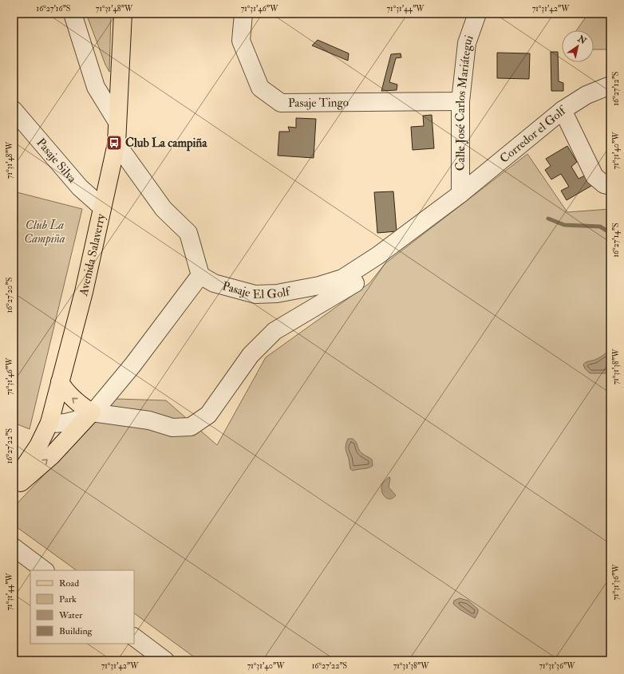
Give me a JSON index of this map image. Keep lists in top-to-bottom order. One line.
{"streets":{"main road":["Avenida Salaverry"],"street":["Pasaje Tingo","Calle José Carlos Mariátegui","Corredor el Golf","Pasaje Silva","Pasaje El Golf"]},"crossings":[["Pasaje Tingo","Calle José Carlos Mariátegui"],["Calle José Carlos Mariátegui","Corredor el Golf"],["Calle José Carlos Mariátegui","Pasaje El Golf"],["Corredor el Golf","Pasaje El Golf"],["Pasaje Silva","Avenida Salaverry"]],"parks":["Club La Campiña"],"places":{"bus stop":["Club La campiña"]},"legend":["Road","Park","Water","Building"],"north":"top right","coordinates":["16°27'16\"S","71°31'48\"W","71°31'46\"W","71°31'44\"W","71°31'42\"W","16°27'12\"S","71°31'40\"W","16°27'14\"S","16°27'20\"S","71°31'38\"W","16°27'22\"S","71°31'36\"W"]}
